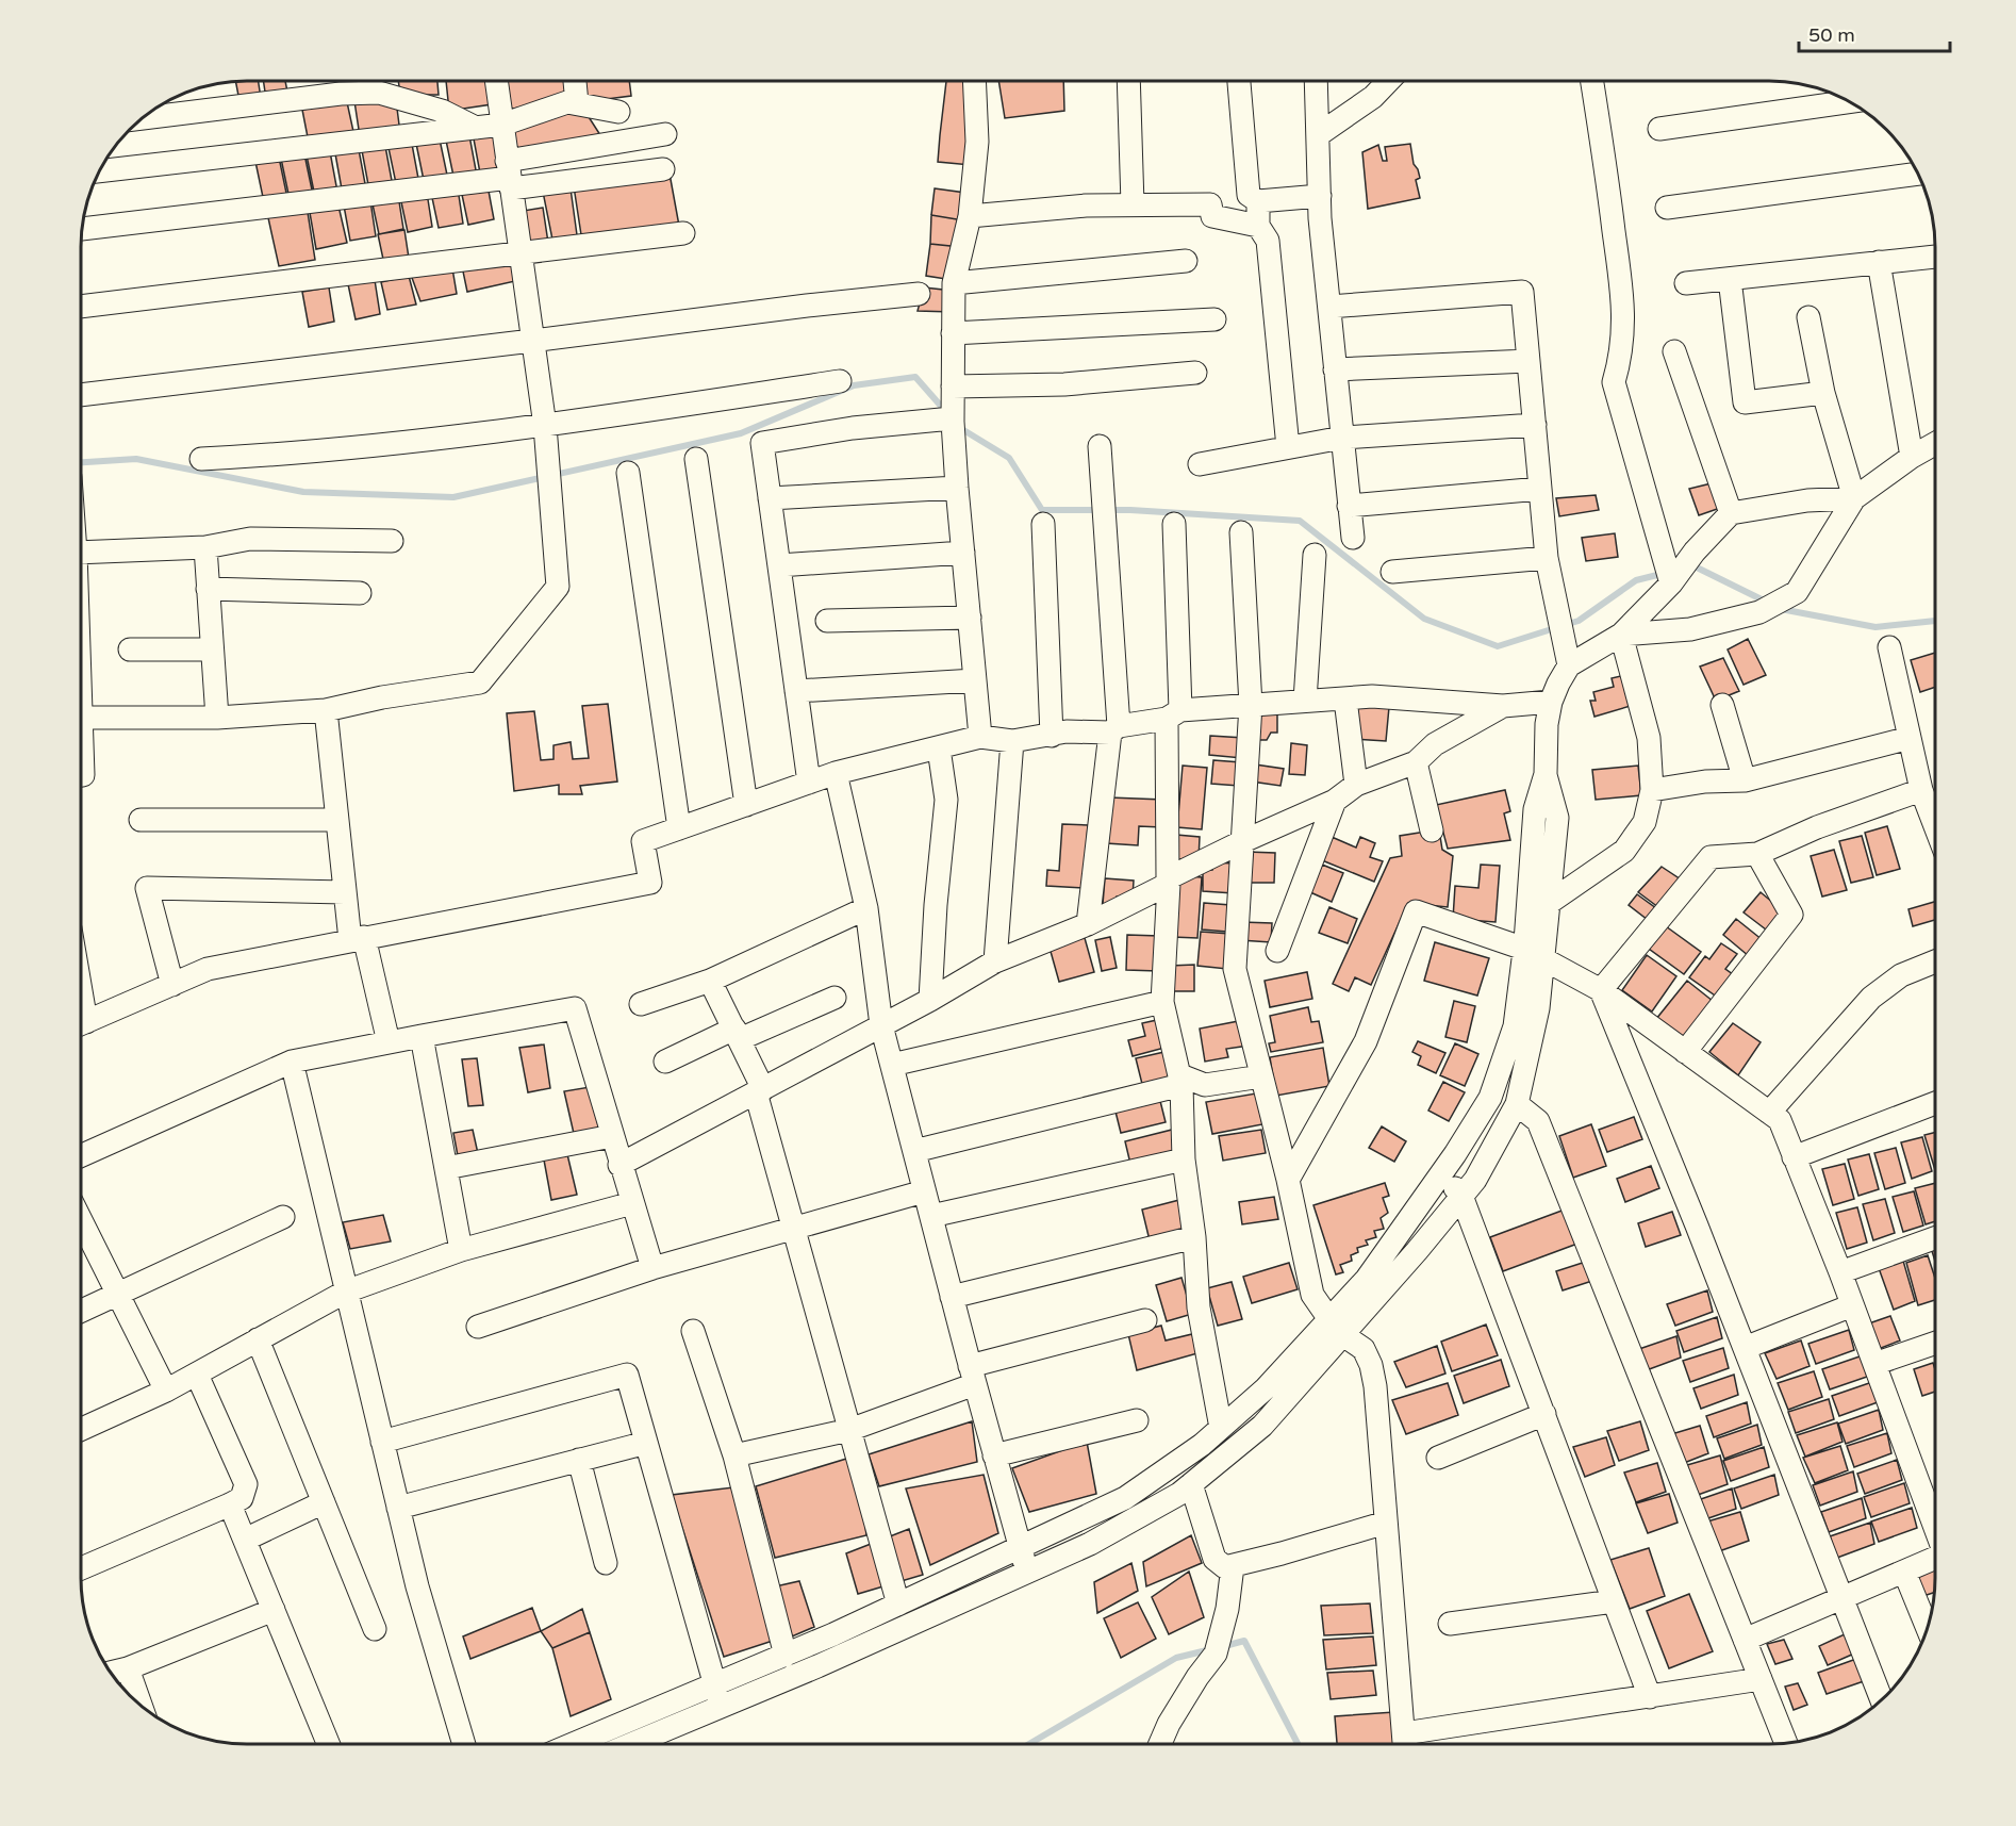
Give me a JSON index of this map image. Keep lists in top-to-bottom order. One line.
{"scale_bar":"50 m"}
